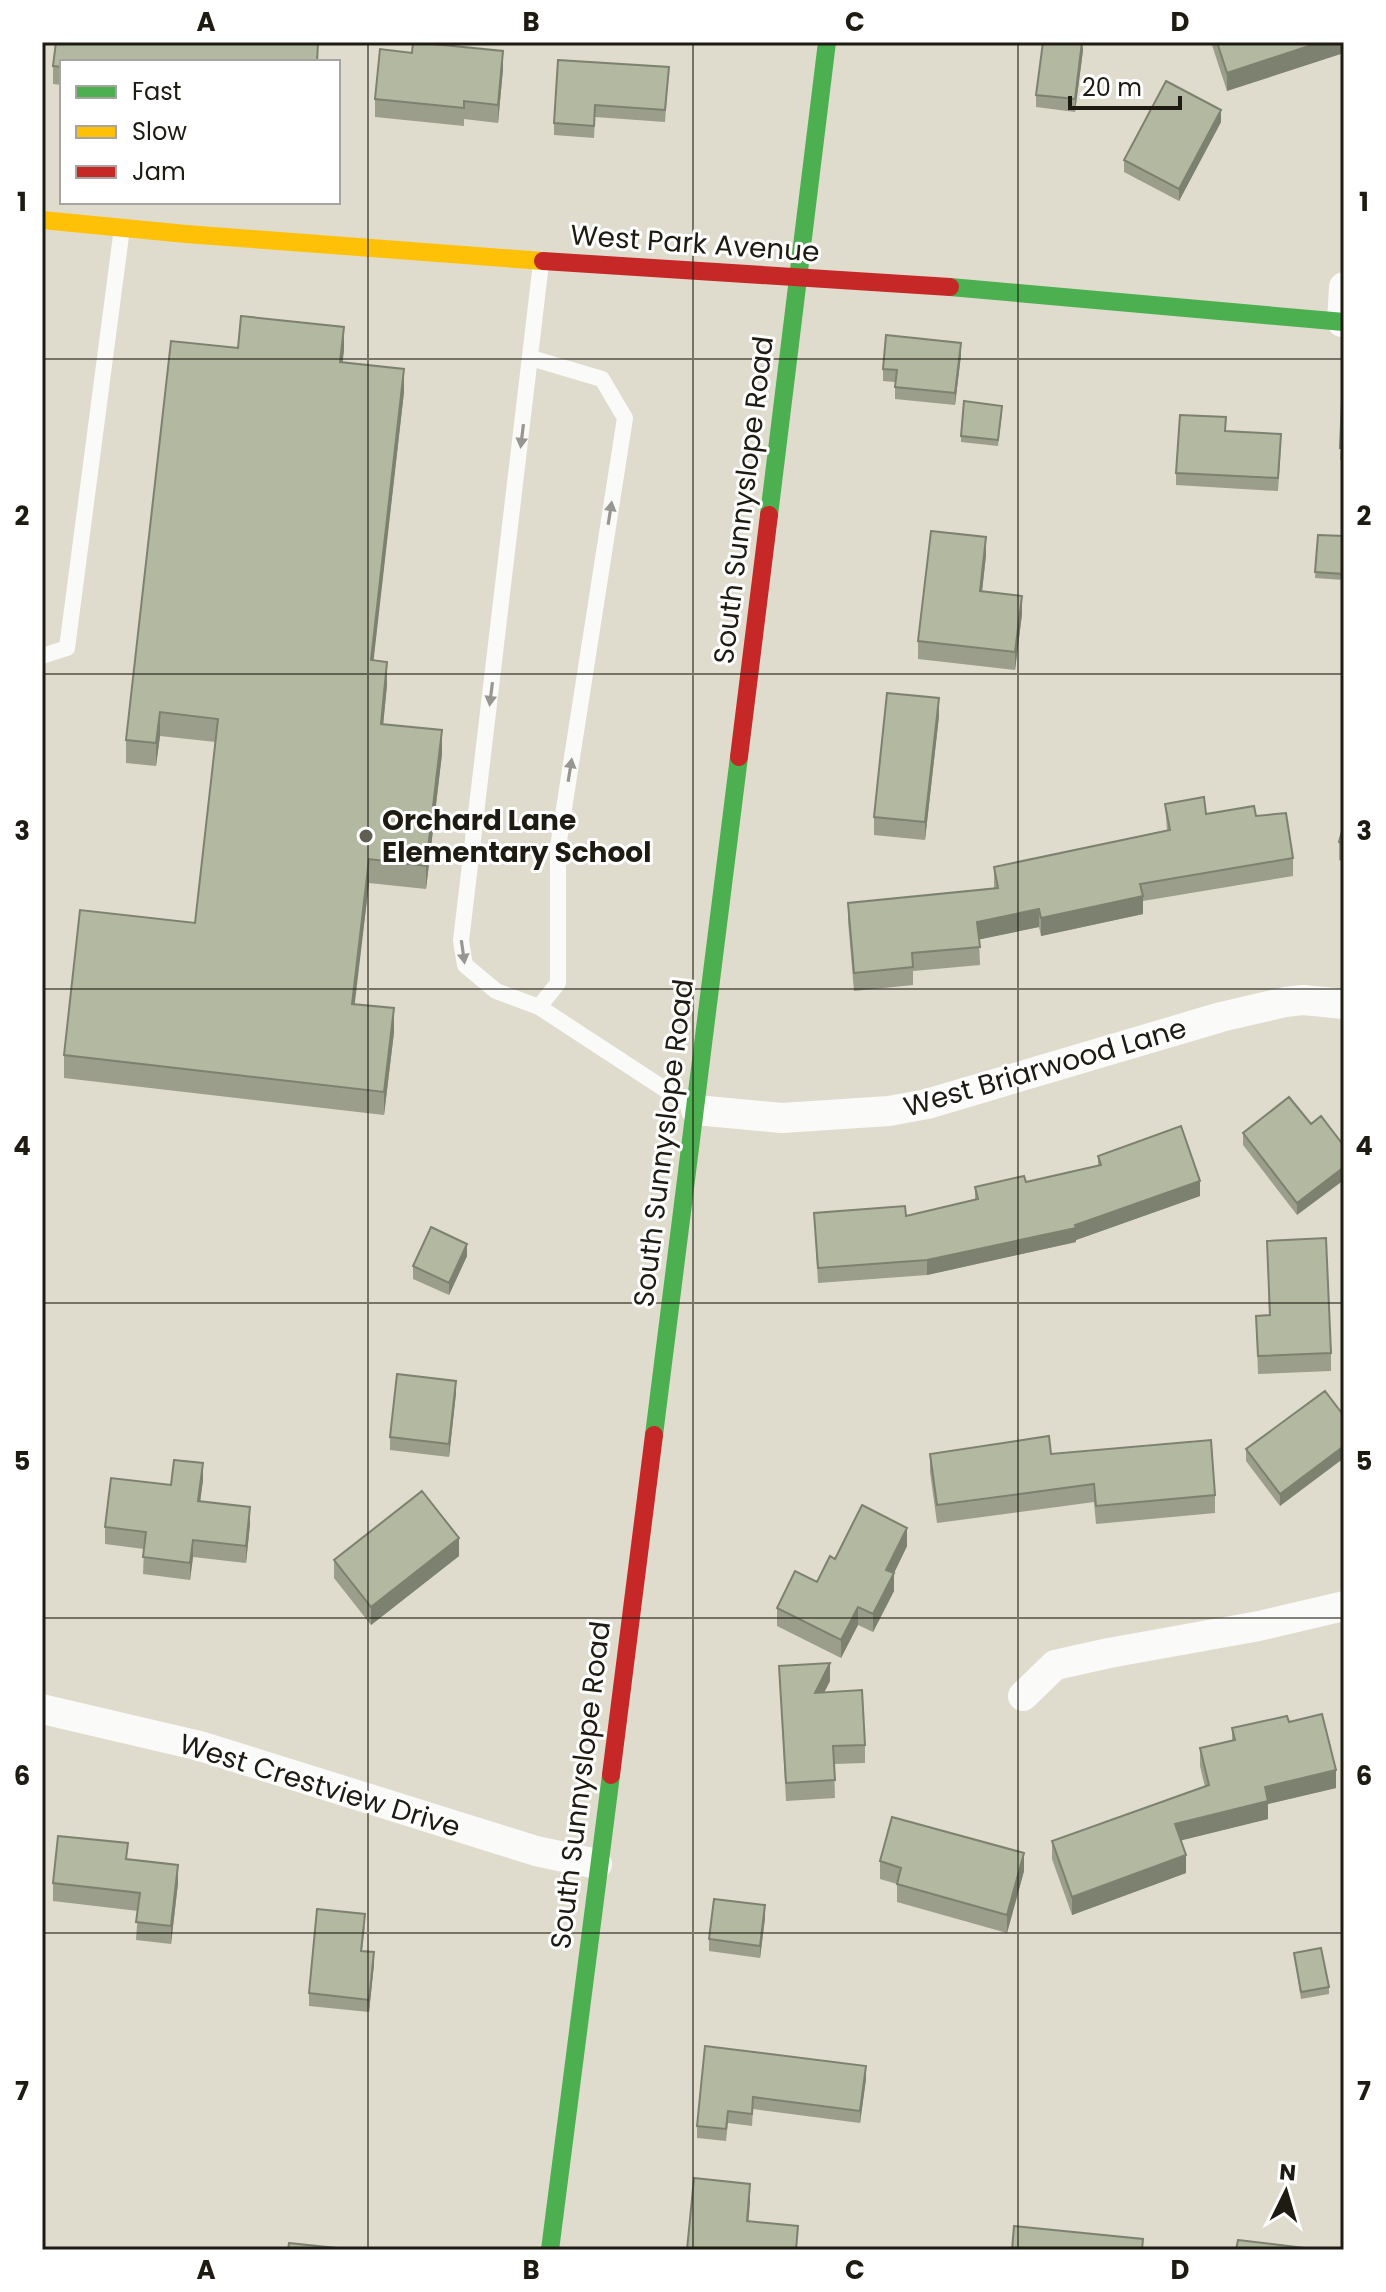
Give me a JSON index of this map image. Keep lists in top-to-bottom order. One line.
{"streets":{"street":["West Park Avenue","South Sunnyslope Road","West Briarwood Lane","West Crestview Drive"]},"crossings":[["West Park Avenue","South Sunnyslope Road"],["South Sunnyslope Road","West Briarwood Lane"],["South Sunnyslope Road","West Crestview Drive"]],"places":["Orchard Lane Elementary School"],"legend":["Fast","Slow","Jam"],"scale_bar":"20 m","north":"top","grid":{"columns":["A","B","C","D"],"rows":["1","2","3","4","5","6","7"]}}
